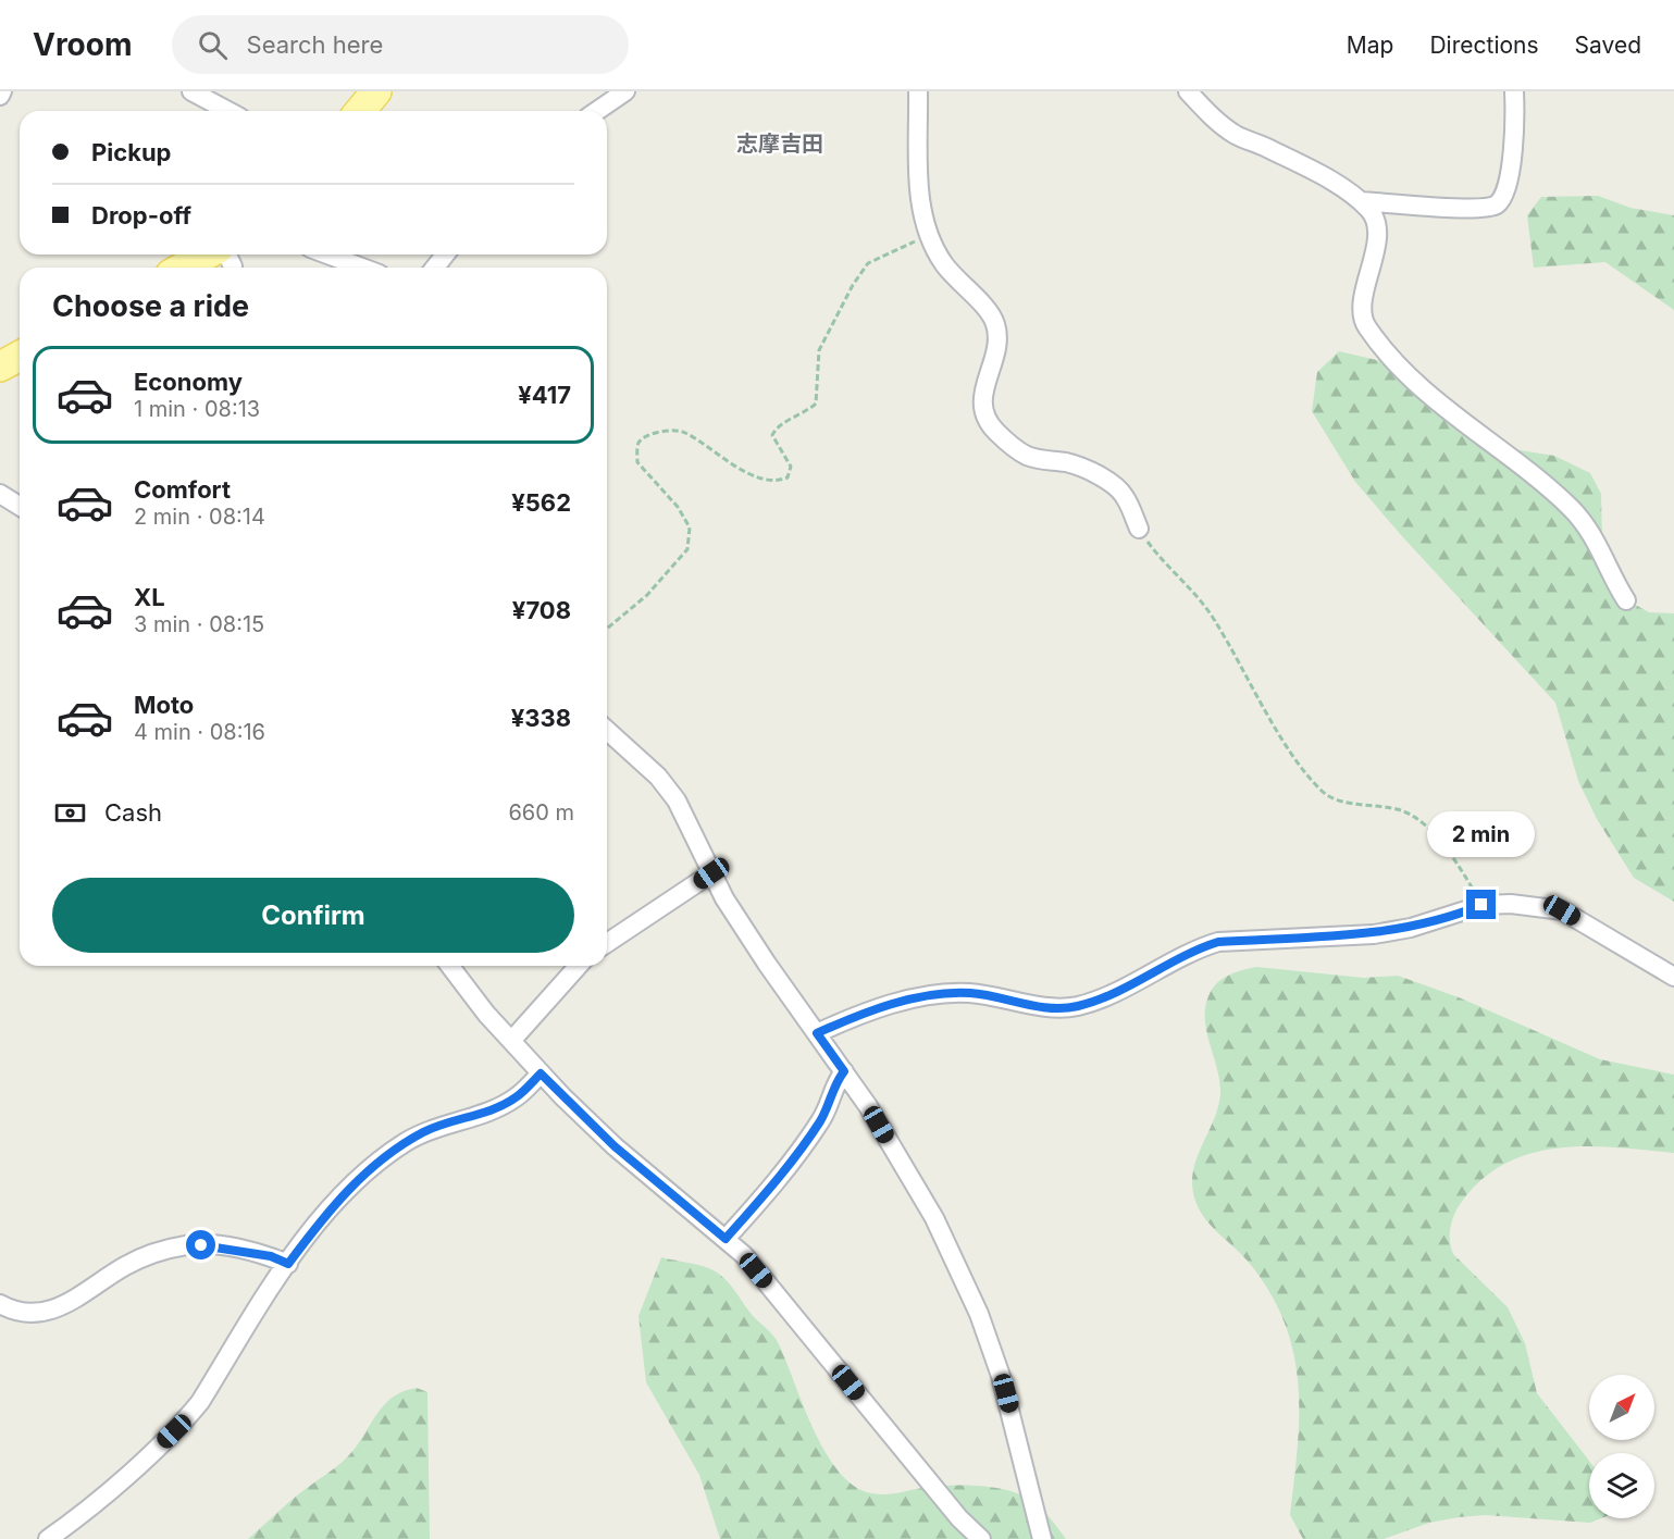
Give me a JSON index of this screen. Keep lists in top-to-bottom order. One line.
{"districts":["志摩吉田"],"north":"top right","page":{"header":"Vroom","search":"Search here","nav":["Map","Directions","Saved"],"banner":["Pickup","Drop-off"],"heading":"Choose a ride","list":[{"name":"Economy","note":"1 min · 08:13","value":"¥417"},{"name":"Comfort","note":"2 min · 08:14","value":"¥562"},{"name":"XL","note":"3 min · 08:15","value":"¥708"},{"name":"Moto","note":"4 min · 08:16","value":"¥338"}],"pay":["Cash","660 m"],"bubble":"2 min","buttons":"Confirm"}}
